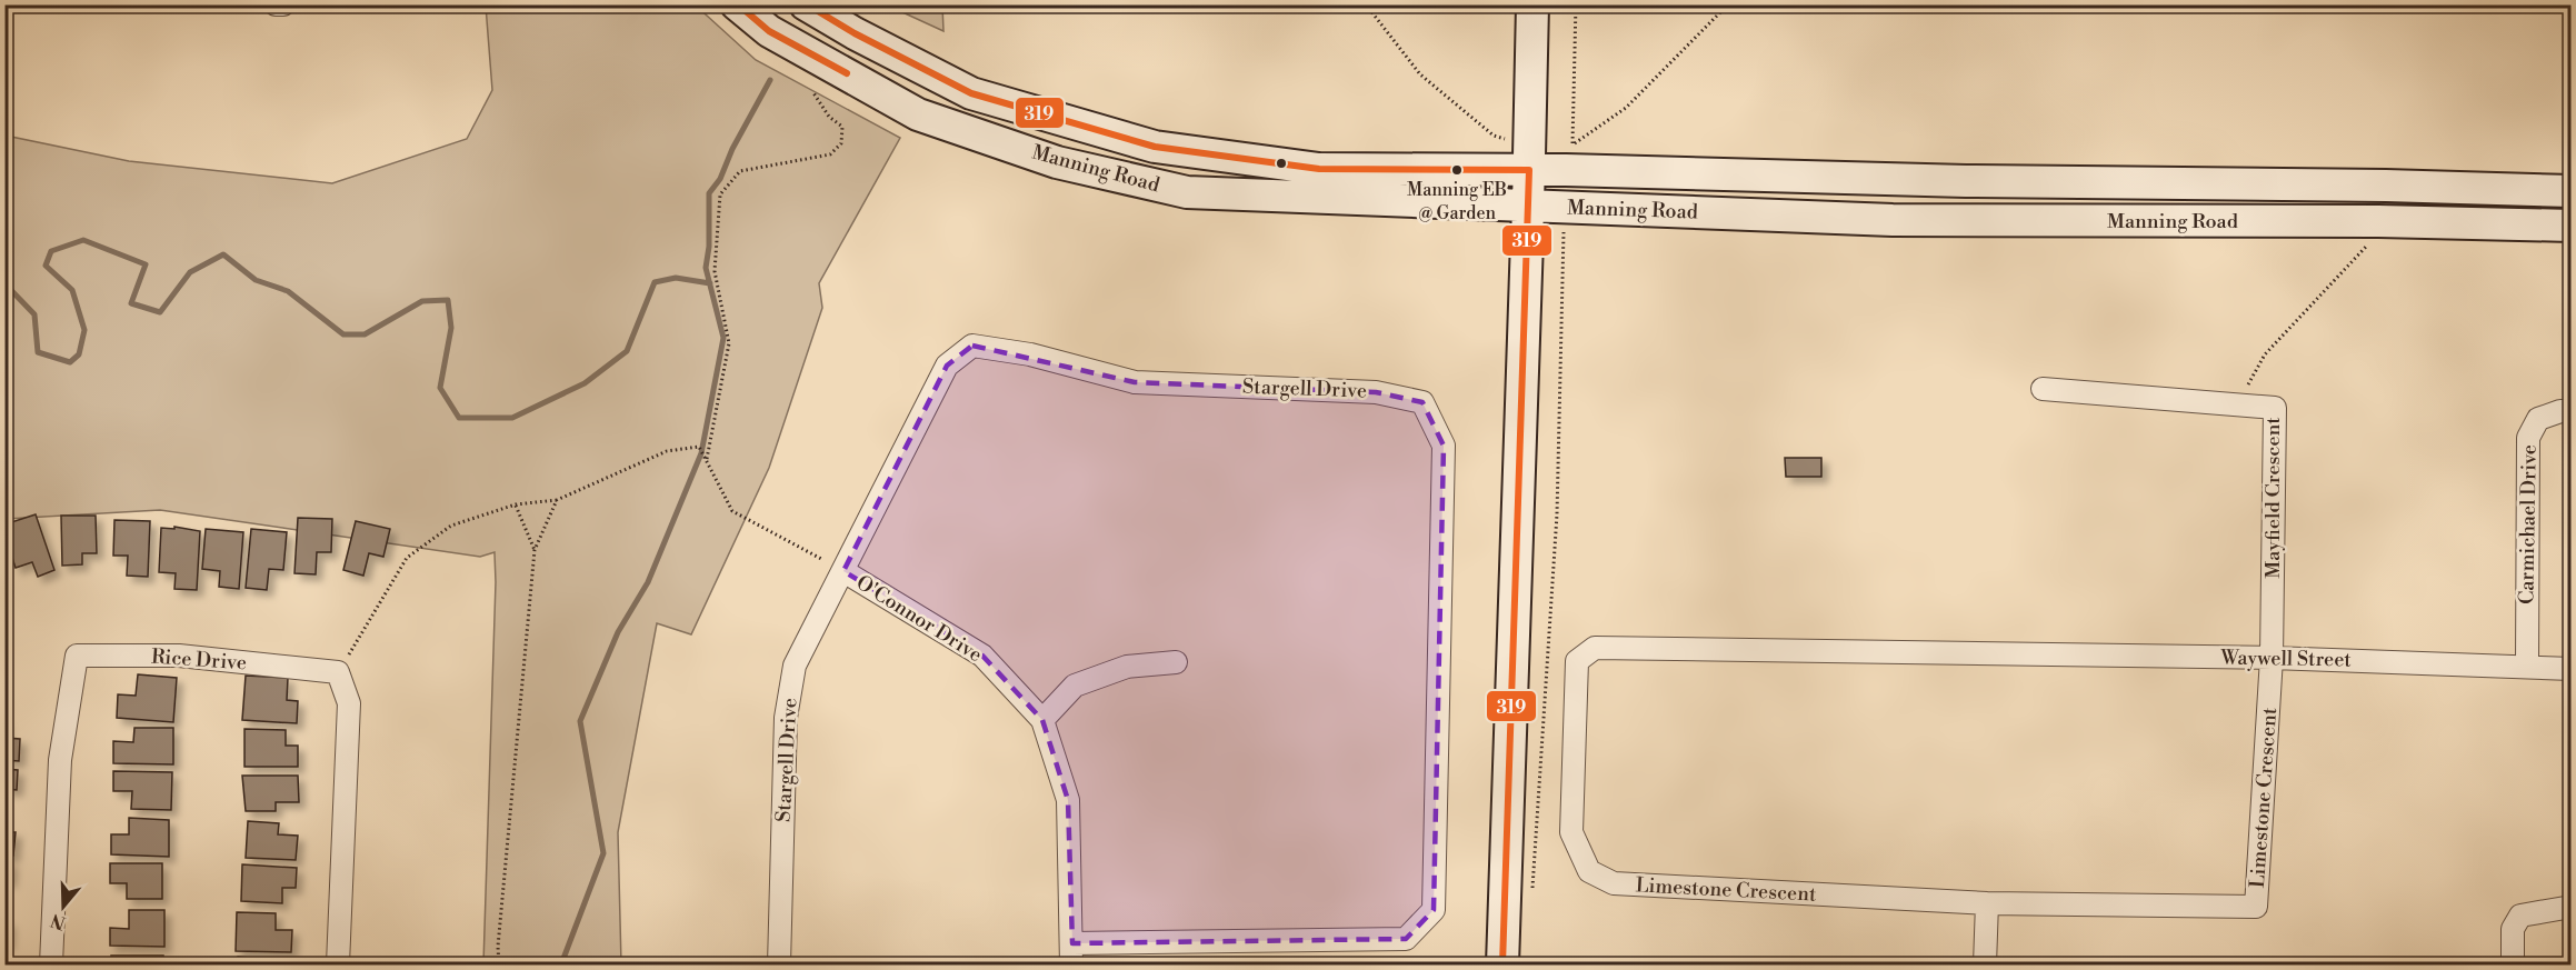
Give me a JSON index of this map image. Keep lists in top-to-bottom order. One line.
{"streets":{"main road":["Manning Road"],"street":["Stargell Drive","Mayfield Crescent","Carmichael Drive","O'Connor Drive","Waywell Street","Rice Drive","Limestone Crescent"]},"crossings":[["Stargell Drive","O'Connor Drive"],["Mayfield Crescent","Waywell Street"],["Mayfield Crescent","Limestone Crescent"],["Carmichael Drive","Waywell Street"],["Waywell Street","Limestone Crescent"]],"places":["Manning EB @ Garden"],"lines":["transit line 319"],"north":"bottom"}
